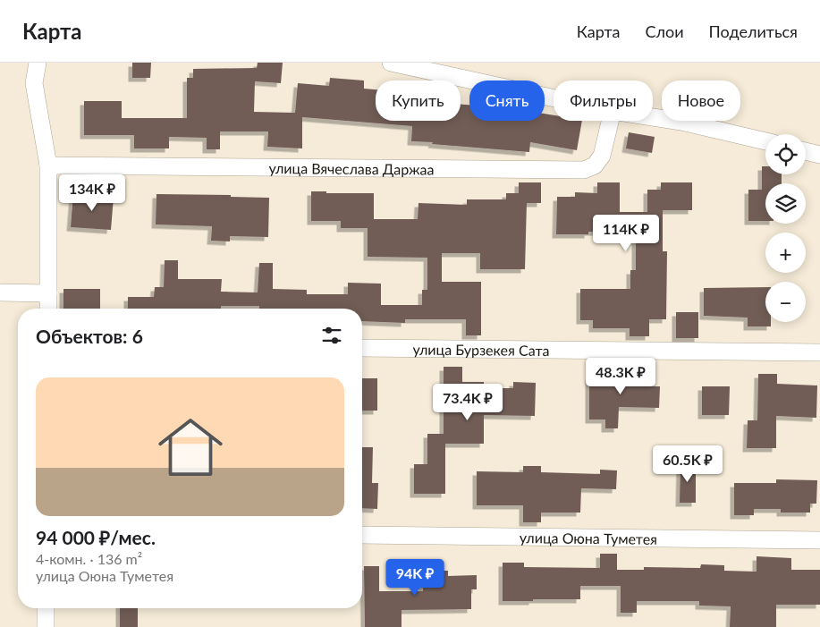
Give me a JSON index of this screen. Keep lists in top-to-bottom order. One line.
{"streets":{"street":["улица Вячеслава Даржаа","улица Бурзекея Сата","улица Оюна Туметея"]},"page":{"header":"Карта","nav":["Карта","Слои","Поделиться"],"chip":["Купить","Снять","Фильтры","Новое"],"map_buttons":["+","−"],"price":["134K ₽","114K ₽","48.3K ₽","73.4K ₽","60.5K ₽","94K ₽"],"heading":"Объектов: 6","list":[{"name":"94 000 ₽/мес.","note":"4-комн. · 136 m² · улица Оюна Туметея"}]}}
